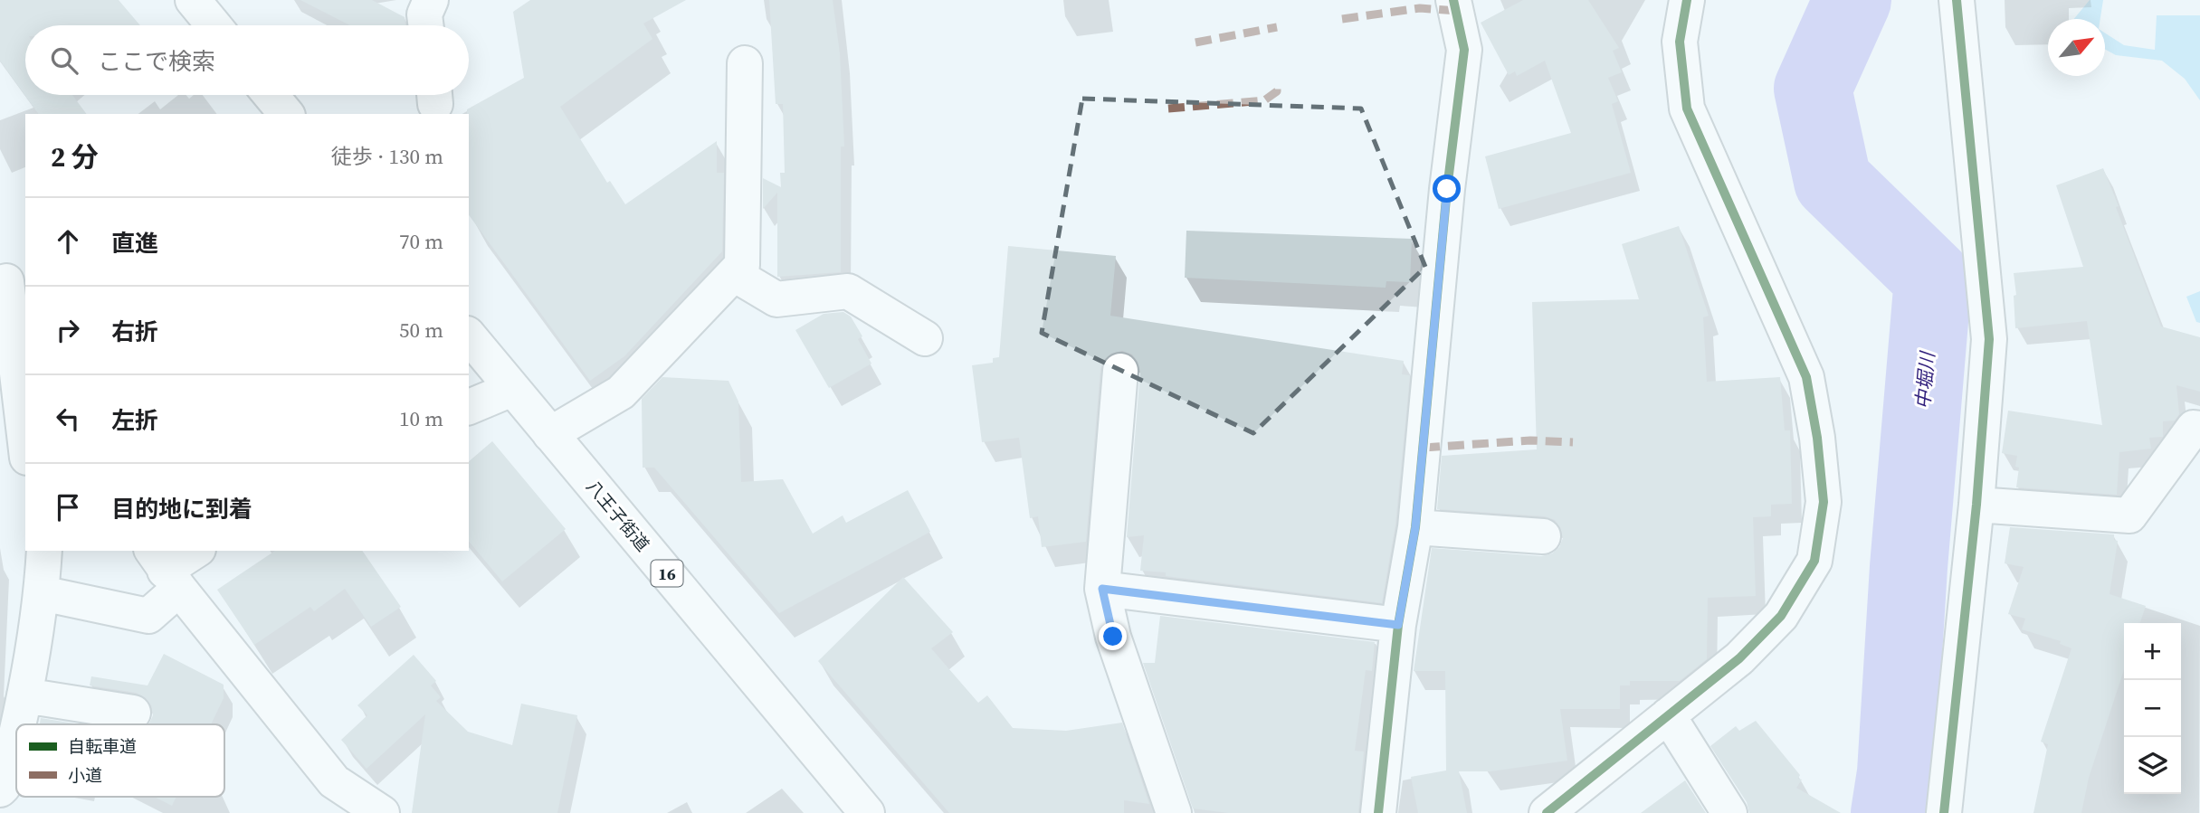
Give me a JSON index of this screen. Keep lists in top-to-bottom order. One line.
{"streets":{"main road":["八王子街道","16"]},"water":["中堀川"],"legend":["自転車道","小道"],"north":"top right","page":{"search":"ここで検索","heading":["2 分","徒歩 · 130 m"],"list":[["直進","70 m"],["右折","50 m"],["左折","10 m"],"目的地に到着"],"map_buttons":["+","−"]}}
